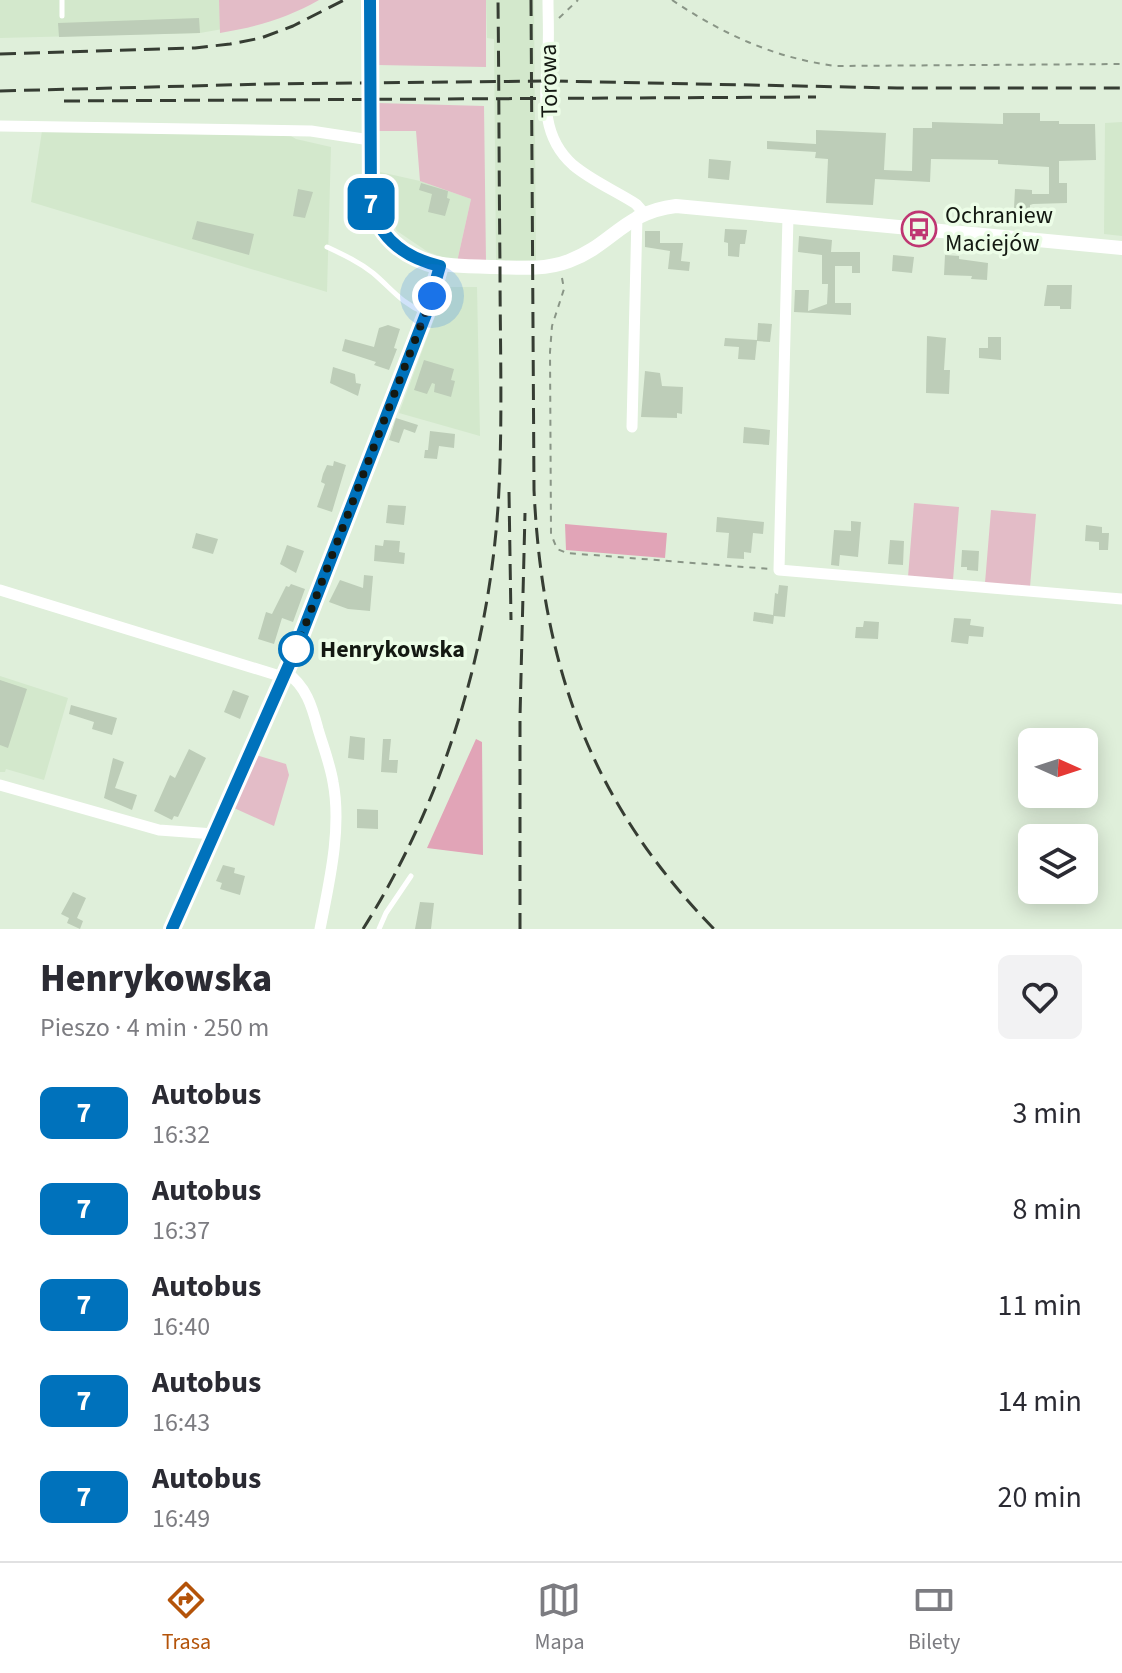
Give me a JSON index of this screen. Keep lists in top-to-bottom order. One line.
{"streets":{"street":["Torowa"]},"places":{"bus stop":["Ochraniew Maciejów"],"other":["Henrykowska"]},"lines":["bus line 7"],"north":"right","page":{"on_map":"7","heading":["Henrykowska","Pieszo · 4 min · 250 m"],"list":[{"mark":"7","name":"Autobus","note":"16:32","value":"3 min"},{"mark":"7","name":"Autobus","note":"16:37","value":"8 min"},{"mark":"7","name":"Autobus","note":"16:40","value":"11 min"},{"mark":"7","name":"Autobus","note":"16:43","value":"14 min"},{"mark":"7","name":"Autobus","note":"16:49","value":"20 min"}],"tabs":["Trasa","Mapa","Bilety"]}}
